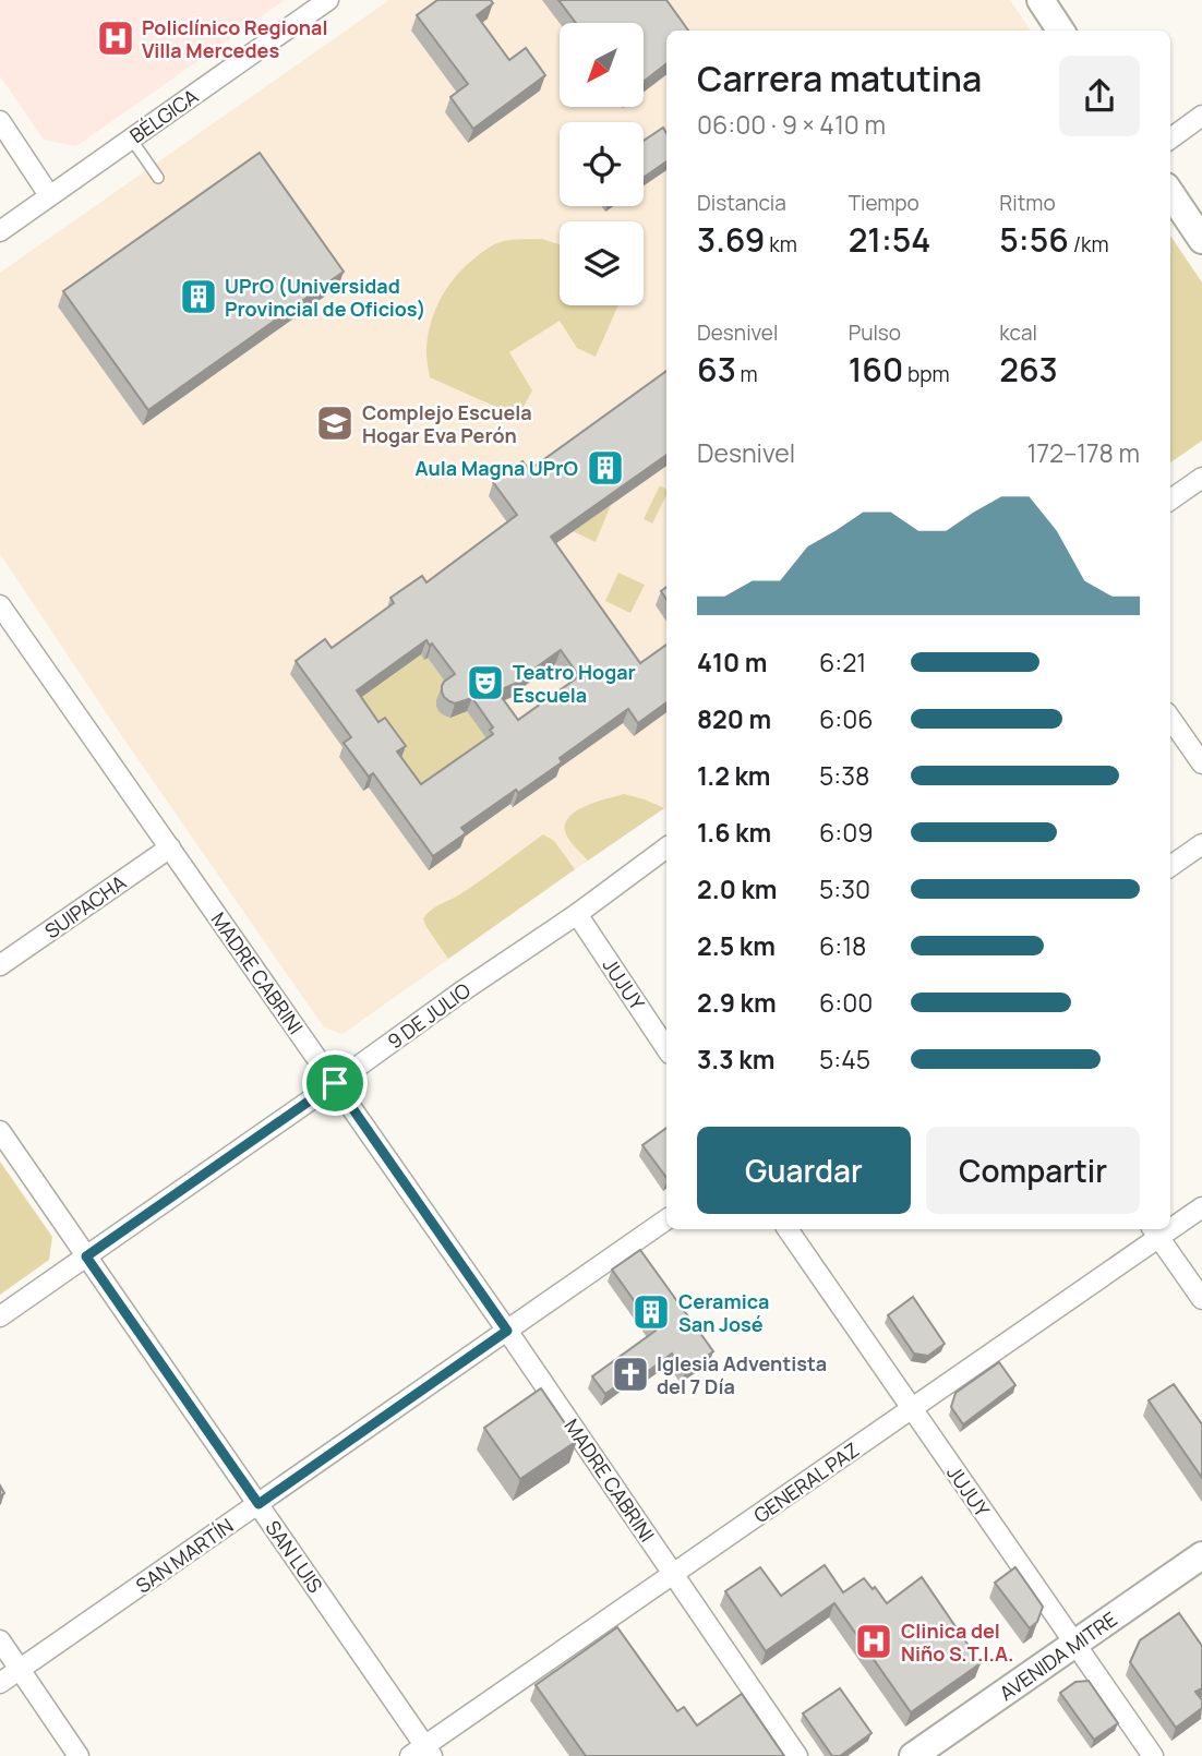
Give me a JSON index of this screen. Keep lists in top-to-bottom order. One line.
{"streets":{"main road":["AVENIDA MITRE"],"street":["BÉLGICA","SUIPACHA","MADRE CABRINI","JUJUY","9 DE JULIO","GENERAL PAZ","SAN MARTÍN","SAN LUIS"]},"crossings":[["SUIPACHA","MADRE CABRINI"],["MADRE CABRINI","9 DE JULIO"],["MADRE CABRINI","GENERAL PAZ"],["MADRE CABRINI","SAN MARTÍN"],["JUJUY","9 DE JULIO"],["JUJUY","GENERAL PAZ"],["JUJUY","AVENIDA MITRE"],["9 DE JULIO","SAN LUIS"],["GENERAL PAZ","SAN LUIS"],["SAN MARTÍN","SAN LUIS"]],"places":{"hospital":["Policlínico Regional Villa Mercedes","Clinica del Niño S.T.I.A."],"building":["UPrO (Universidad Provincial de Oficios)","Aula Magna UPrO","Ceramica San José"],"school or university":["Complejo Escuela Hogar Eva Perón"],"theatre":["Teatro Hogar Escuela"],"church":["Iglesia Adventista del 7 Día"]},"north":"bottom left","page":{"heading":["Carrera matutina","06:00 · 9 × 410 m"],"stats":[["Distancia","3.69 km"],["Tiempo","21:54"],["Ritmo","5:56 /km"],["Desnivel","63 m"],["Pulso","160 bpm"],["kcal","263"]],"chart":["Desnivel","172–178 m"],"list":[{"name":"410 m","note":"6:21"},{"name":"820 m","note":"6:06"},{"name":"1.2 km","note":"5:38"},{"name":"1.6 km","note":"6:09"},{"name":"2.0 km","note":"5:30"},{"name":"2.5 km","note":"6:18"},{"name":"2.9 km","note":"6:00"},{"name":"3.3 km","note":"5:45"}],"buttons":["Guardar","Compartir"]}}
